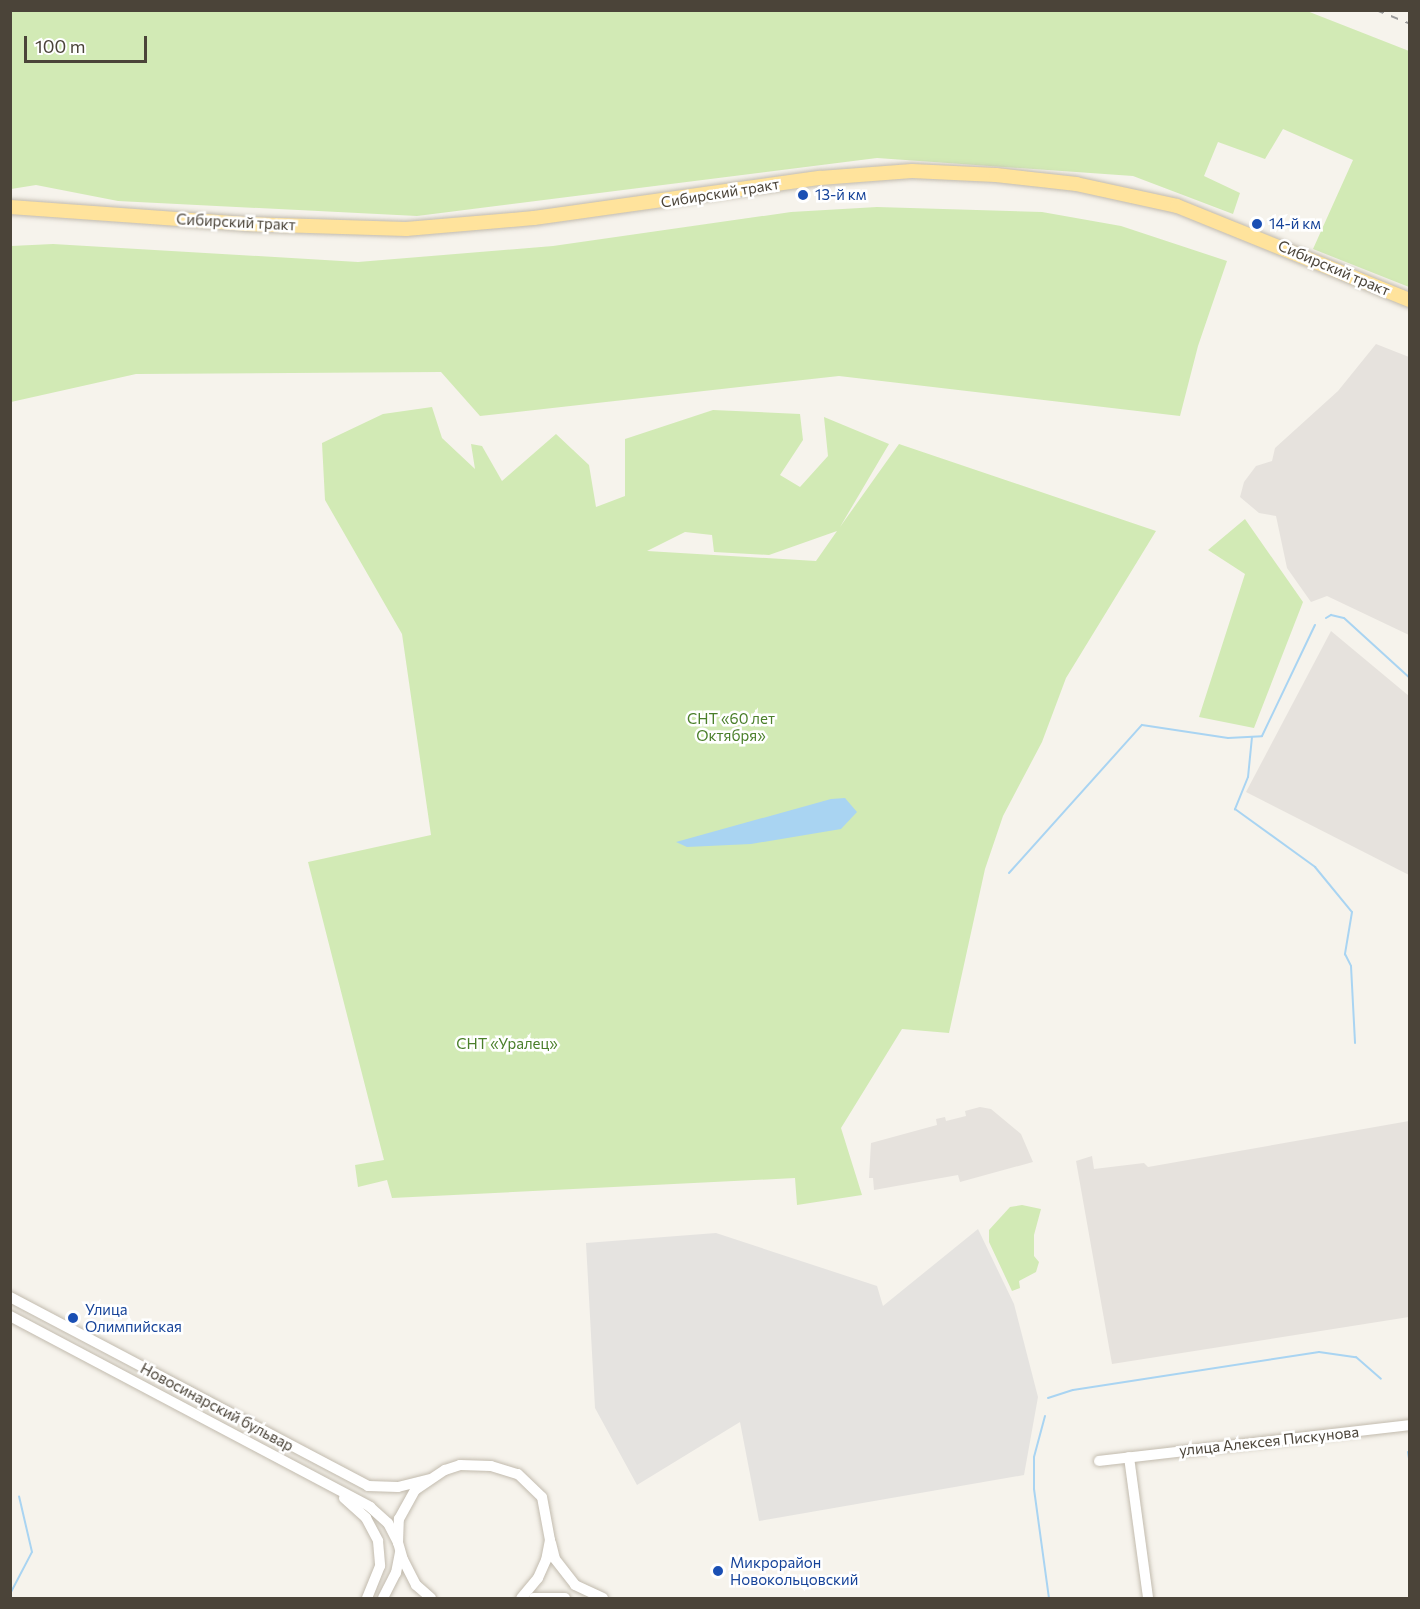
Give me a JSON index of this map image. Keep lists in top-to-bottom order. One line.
{"streets":{"main road":["Сибирский тракт"],"street":["Новосинарский бульвар","улица Алексея Пискунова"]},"parks":["СНТ «60 лет Октября»","СНТ «Уралец»"],"places":["13-й км","14-й км","Улица Олимпийская","Микрорайон Новокольцовский"],"scale_bar":"100 m"}
